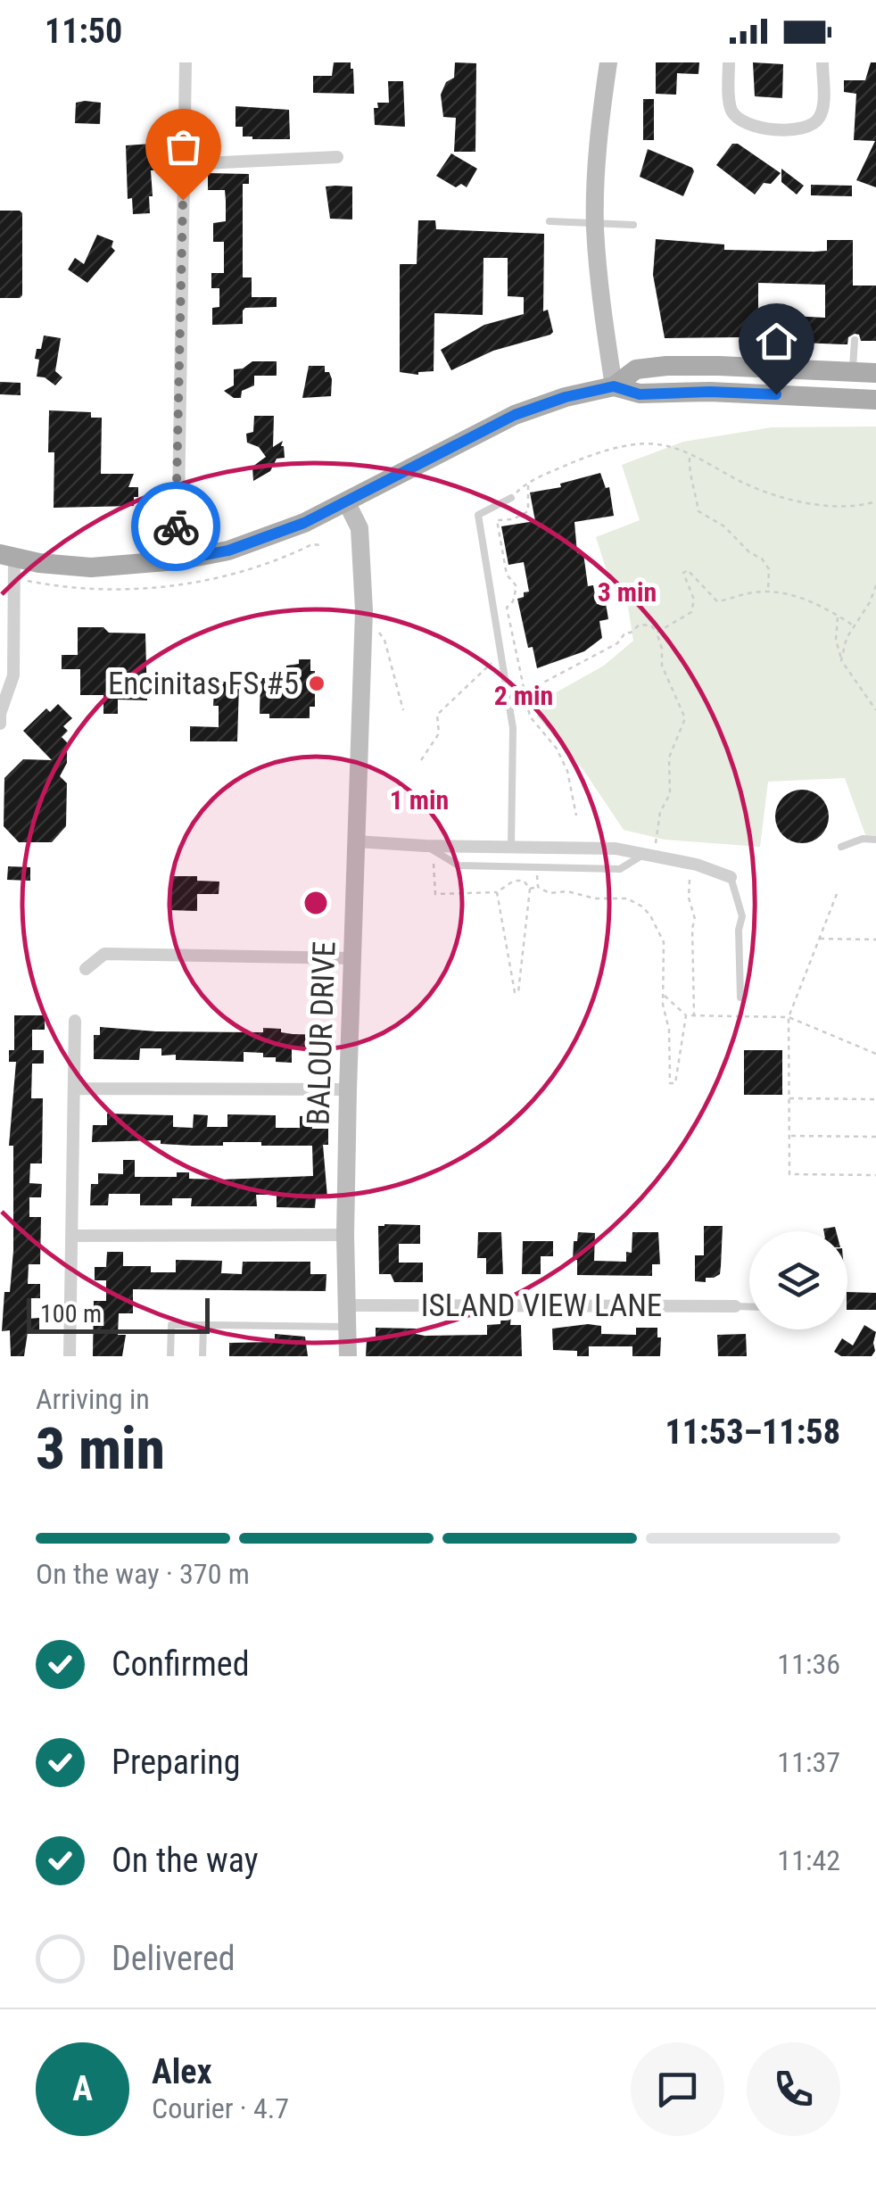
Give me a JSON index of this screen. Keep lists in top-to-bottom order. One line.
{"streets":{"street":["BALOUR DRIVE","ISLAND VIEW LANE"]},"crossings":[["BALOUR DRIVE","ISLAND VIEW LANE"]],"places":["Encinitas FS #5"],"scale_bar":"100 m","page":{"status":"11:50","scale":"100 m","heading":["3 min","Arriving in","11:53–11:58"],"panel":["Alex","Courier · 4.7"],"bar":"On the way · 370 m","list":[["Confirmed","11:36"],["Preparing","11:37"],["On the way","11:42"],"Delivered"],"round":"A"},"rings":["3 min","2 min","1 min"]}
